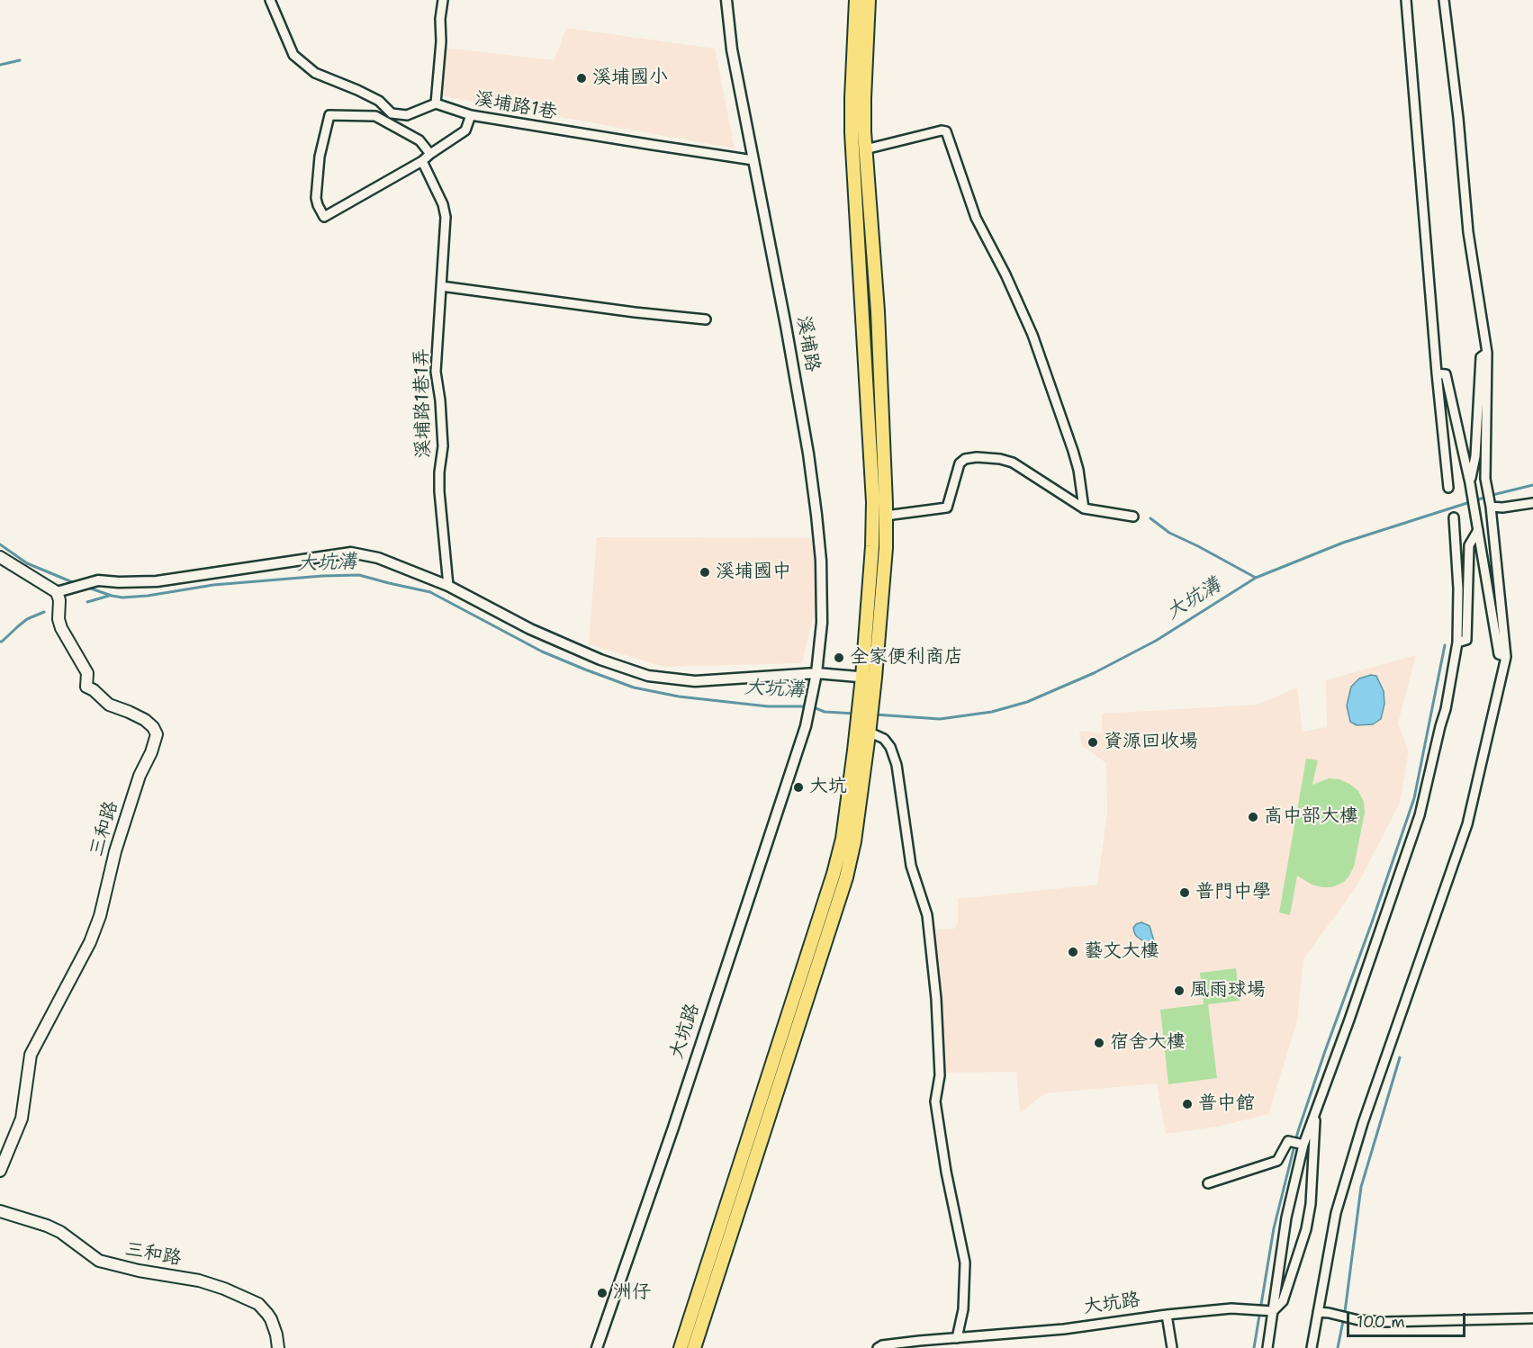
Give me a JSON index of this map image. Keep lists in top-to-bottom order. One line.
{"streets":{"main road":["三和路"],"street":["溪埔路1巷","溪埔路","溪埔路1巷1弄","大坑路"]},"crossings":[["溪埔路1巷","溪埔路"],["溪埔路","大坑路"]],"water":["大坑溝"],"places":["溪埔國小","溪埔國中","全家便利商店","資源回收場","大坑","高中部大樓","普門中學","藝文大樓","風雨球場","宿舍大樓","普中館","洲仔"],"scale_bar":"100 m"}
